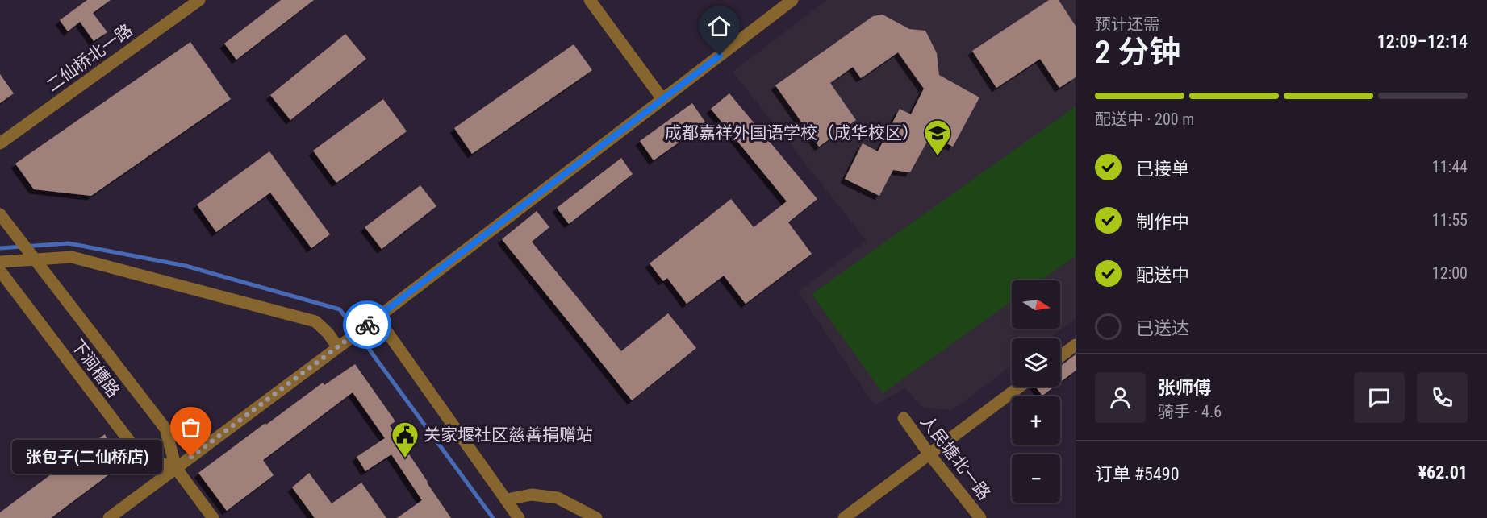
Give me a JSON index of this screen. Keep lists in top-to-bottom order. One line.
{"streets":{"street":["二仙桥北一路","下涧槽路","人民塘北一路"]},"places":{"school or university":["成都嘉祥外国语学校（成华校区）"],"other":["张包子(二仙桥店)"],"public building":["关家堰社区慈善捐赠站"]},"north":"right","page":{"heading":["2 分钟","预计还需","12:09–12:14"],"panel":["张师傅","骑手 · 4.6","订单 #5490","¥62.01"],"bar":"配送中 · 200 m","list":[["已接单","11:44"],["制作中","11:55"],["配送中","12:00"],"已送达"],"map_buttons":["+","−"],"bubble":"张包子(二仙桥店)"}}
